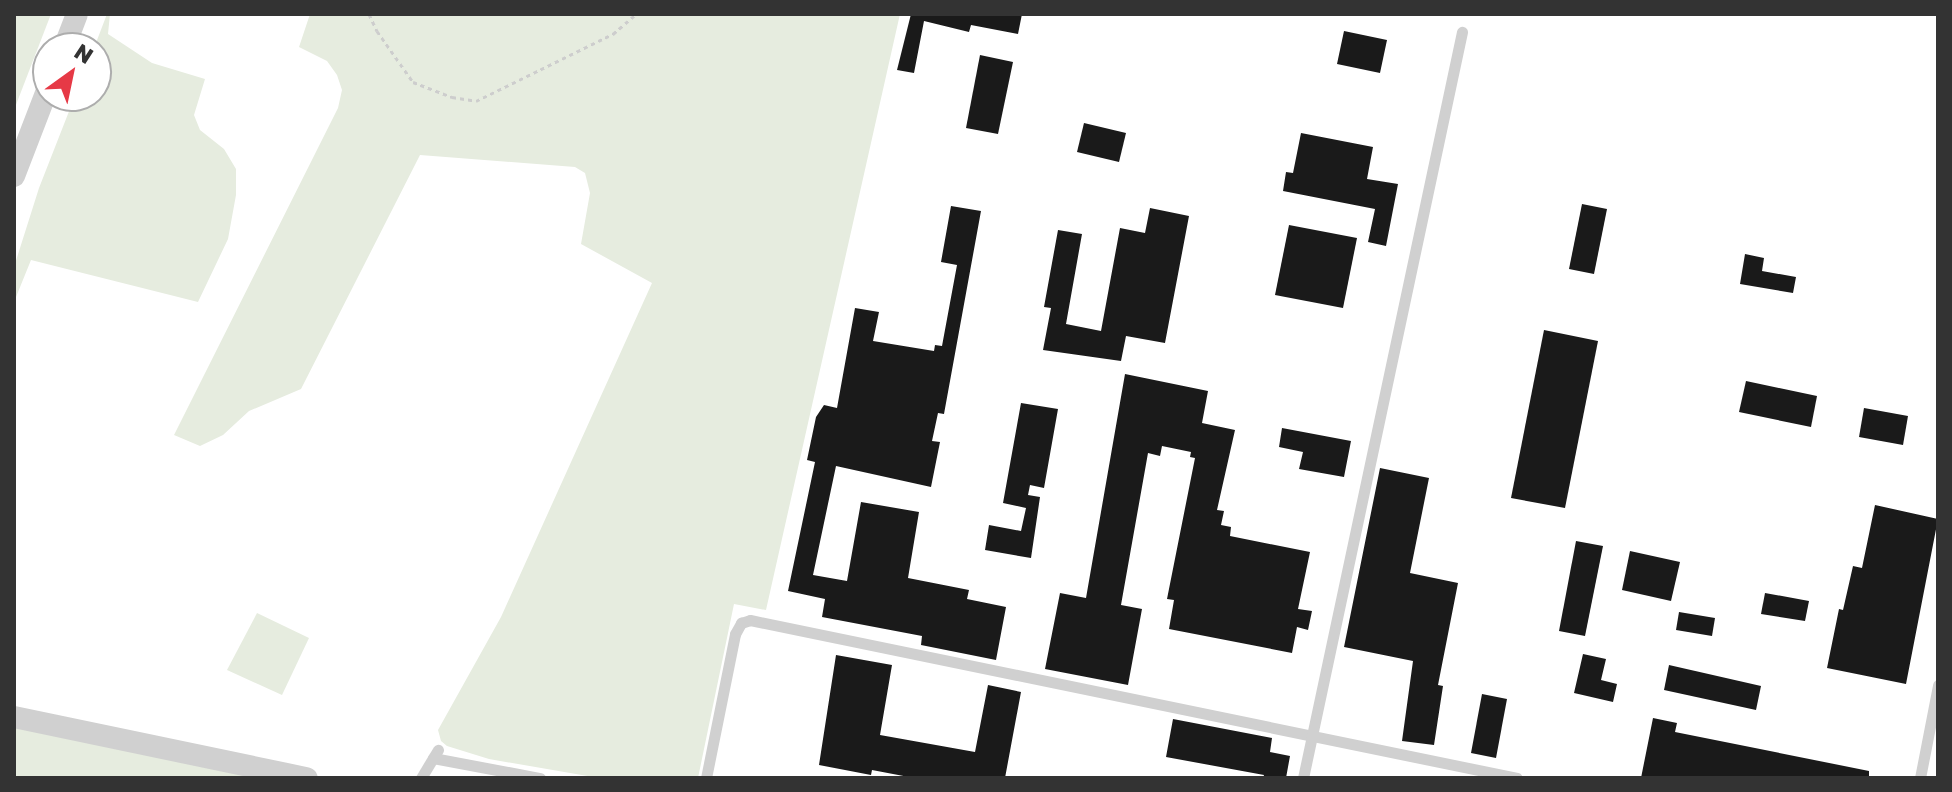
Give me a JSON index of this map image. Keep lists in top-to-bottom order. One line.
{"north":"top right"}
